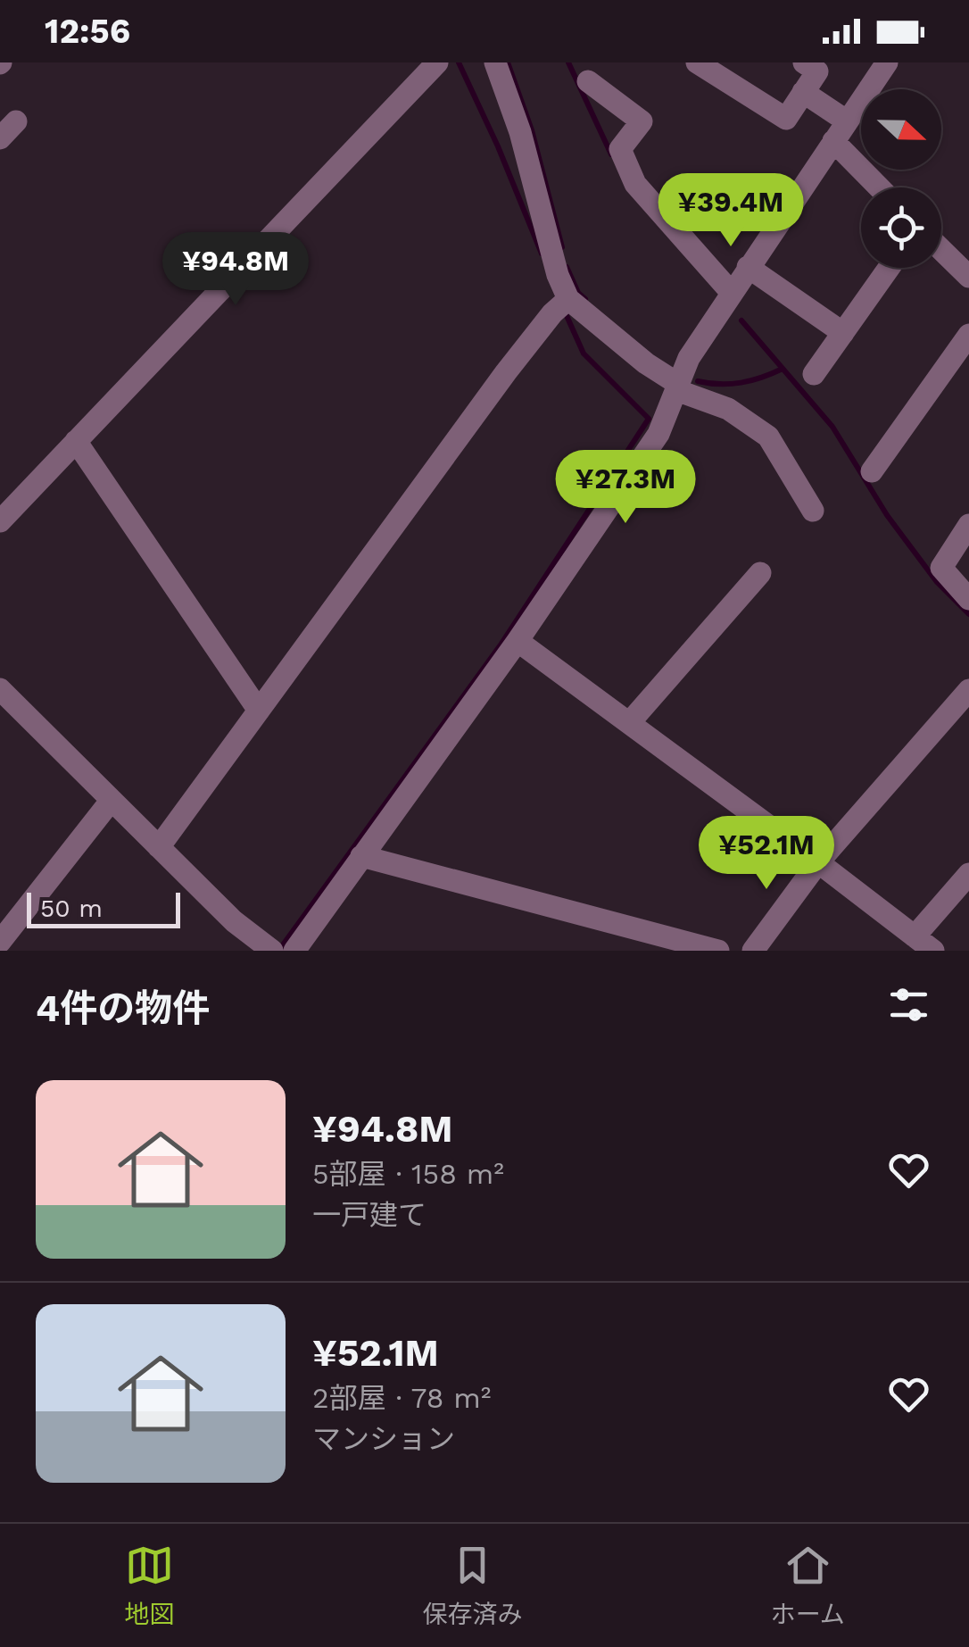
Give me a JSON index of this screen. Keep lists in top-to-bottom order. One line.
{"scale_bar":"50 m","north":"right","page":{"status":"12:56","price":["¥39.4M","¥94.8M","¥27.3M","¥52.1M"],"scale":"50 m","heading":"4件の物件","list":[{"name":"¥94.8M","note":"5部屋 · 158 m² · 一戸建て"},{"name":"¥52.1M","note":"2部屋 · 78 m² · マンション"}],"tabs":["地図","保存済み","ホーム"]}}
